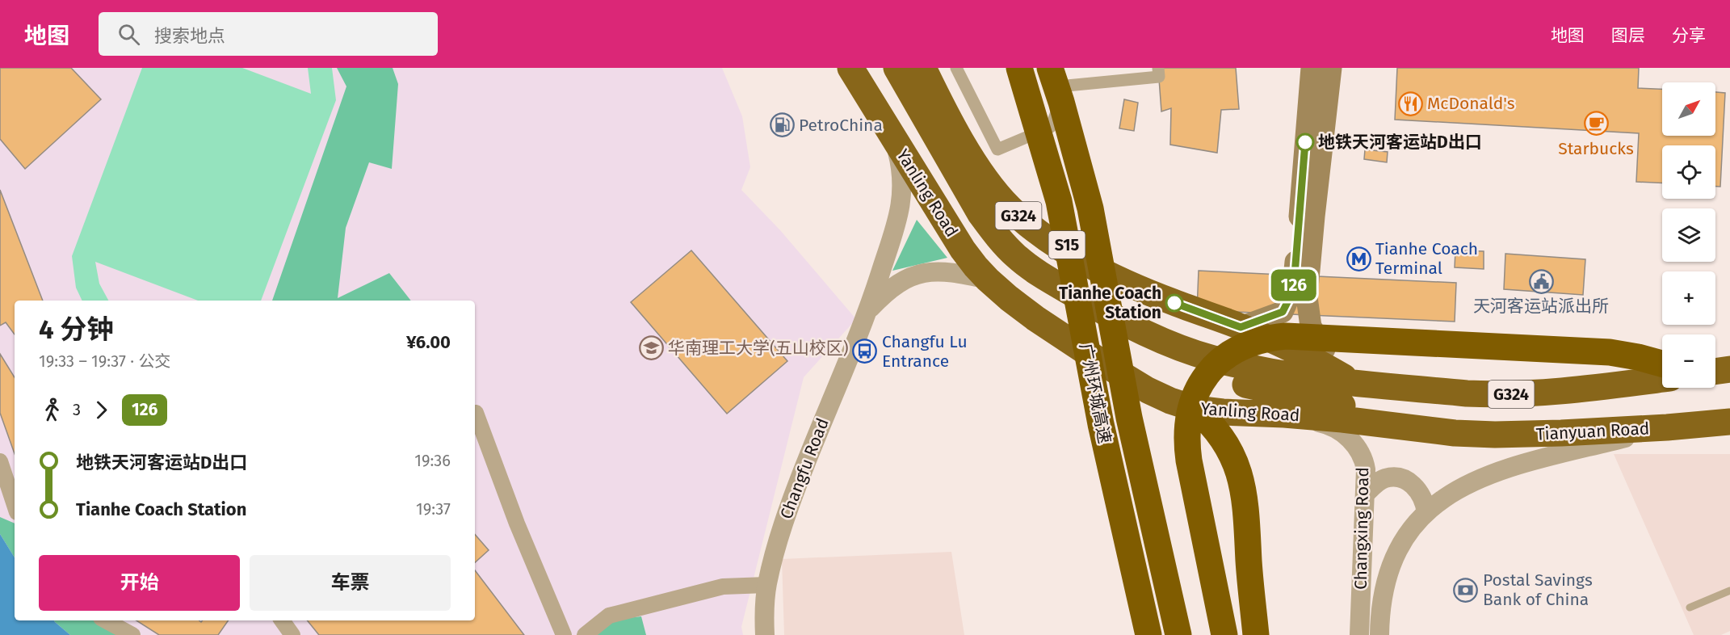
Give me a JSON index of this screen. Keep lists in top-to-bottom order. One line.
{"streets":{"highway":["Yanling Road","G324","S15","广州环城高速","Tianyuan Road"],"street":["Changfu Road","Changxing Road"]},"crossings":[["Yanling Road","G324"],["Yanling Road","Tianyuan Road"],["Yanling Road","Changfu Road"],["Yanling Road","Changxing Road"],["Tianyuan Road","Changxing Road"]],"places":{"restaurant":["McDonald's"],"cafe":["Starbucks"],"fuel station":["PetroChina"],"other":["地铁天河客运站D出口","Tianhe Coach Station"],"metro station":["Tianhe Coach Terminal"],"public building":["天河客运站派出所"],"school or university":["华南理工大学(五山校区)"],"bus stop":["Changfu Lu Entrance"],"bank":["Postal Savings Bank of China"]},"lines":["bus line 126"],"north":"top right","page":{"header":"地图","search":"搜索地点","nav":["地图","图层","分享"],"on_map":"126","map_buttons":["+","−"],"heading":["4 分钟","19:33 – 19:37 · 公交","¥6.00"],"legs":["3","126"],"list":[{"name":"地铁天河客运站D出口","value":"19:36"},{"name":"Tianhe Coach Station","value":"19:37"}],"buttons":["开始","车票"]}}
